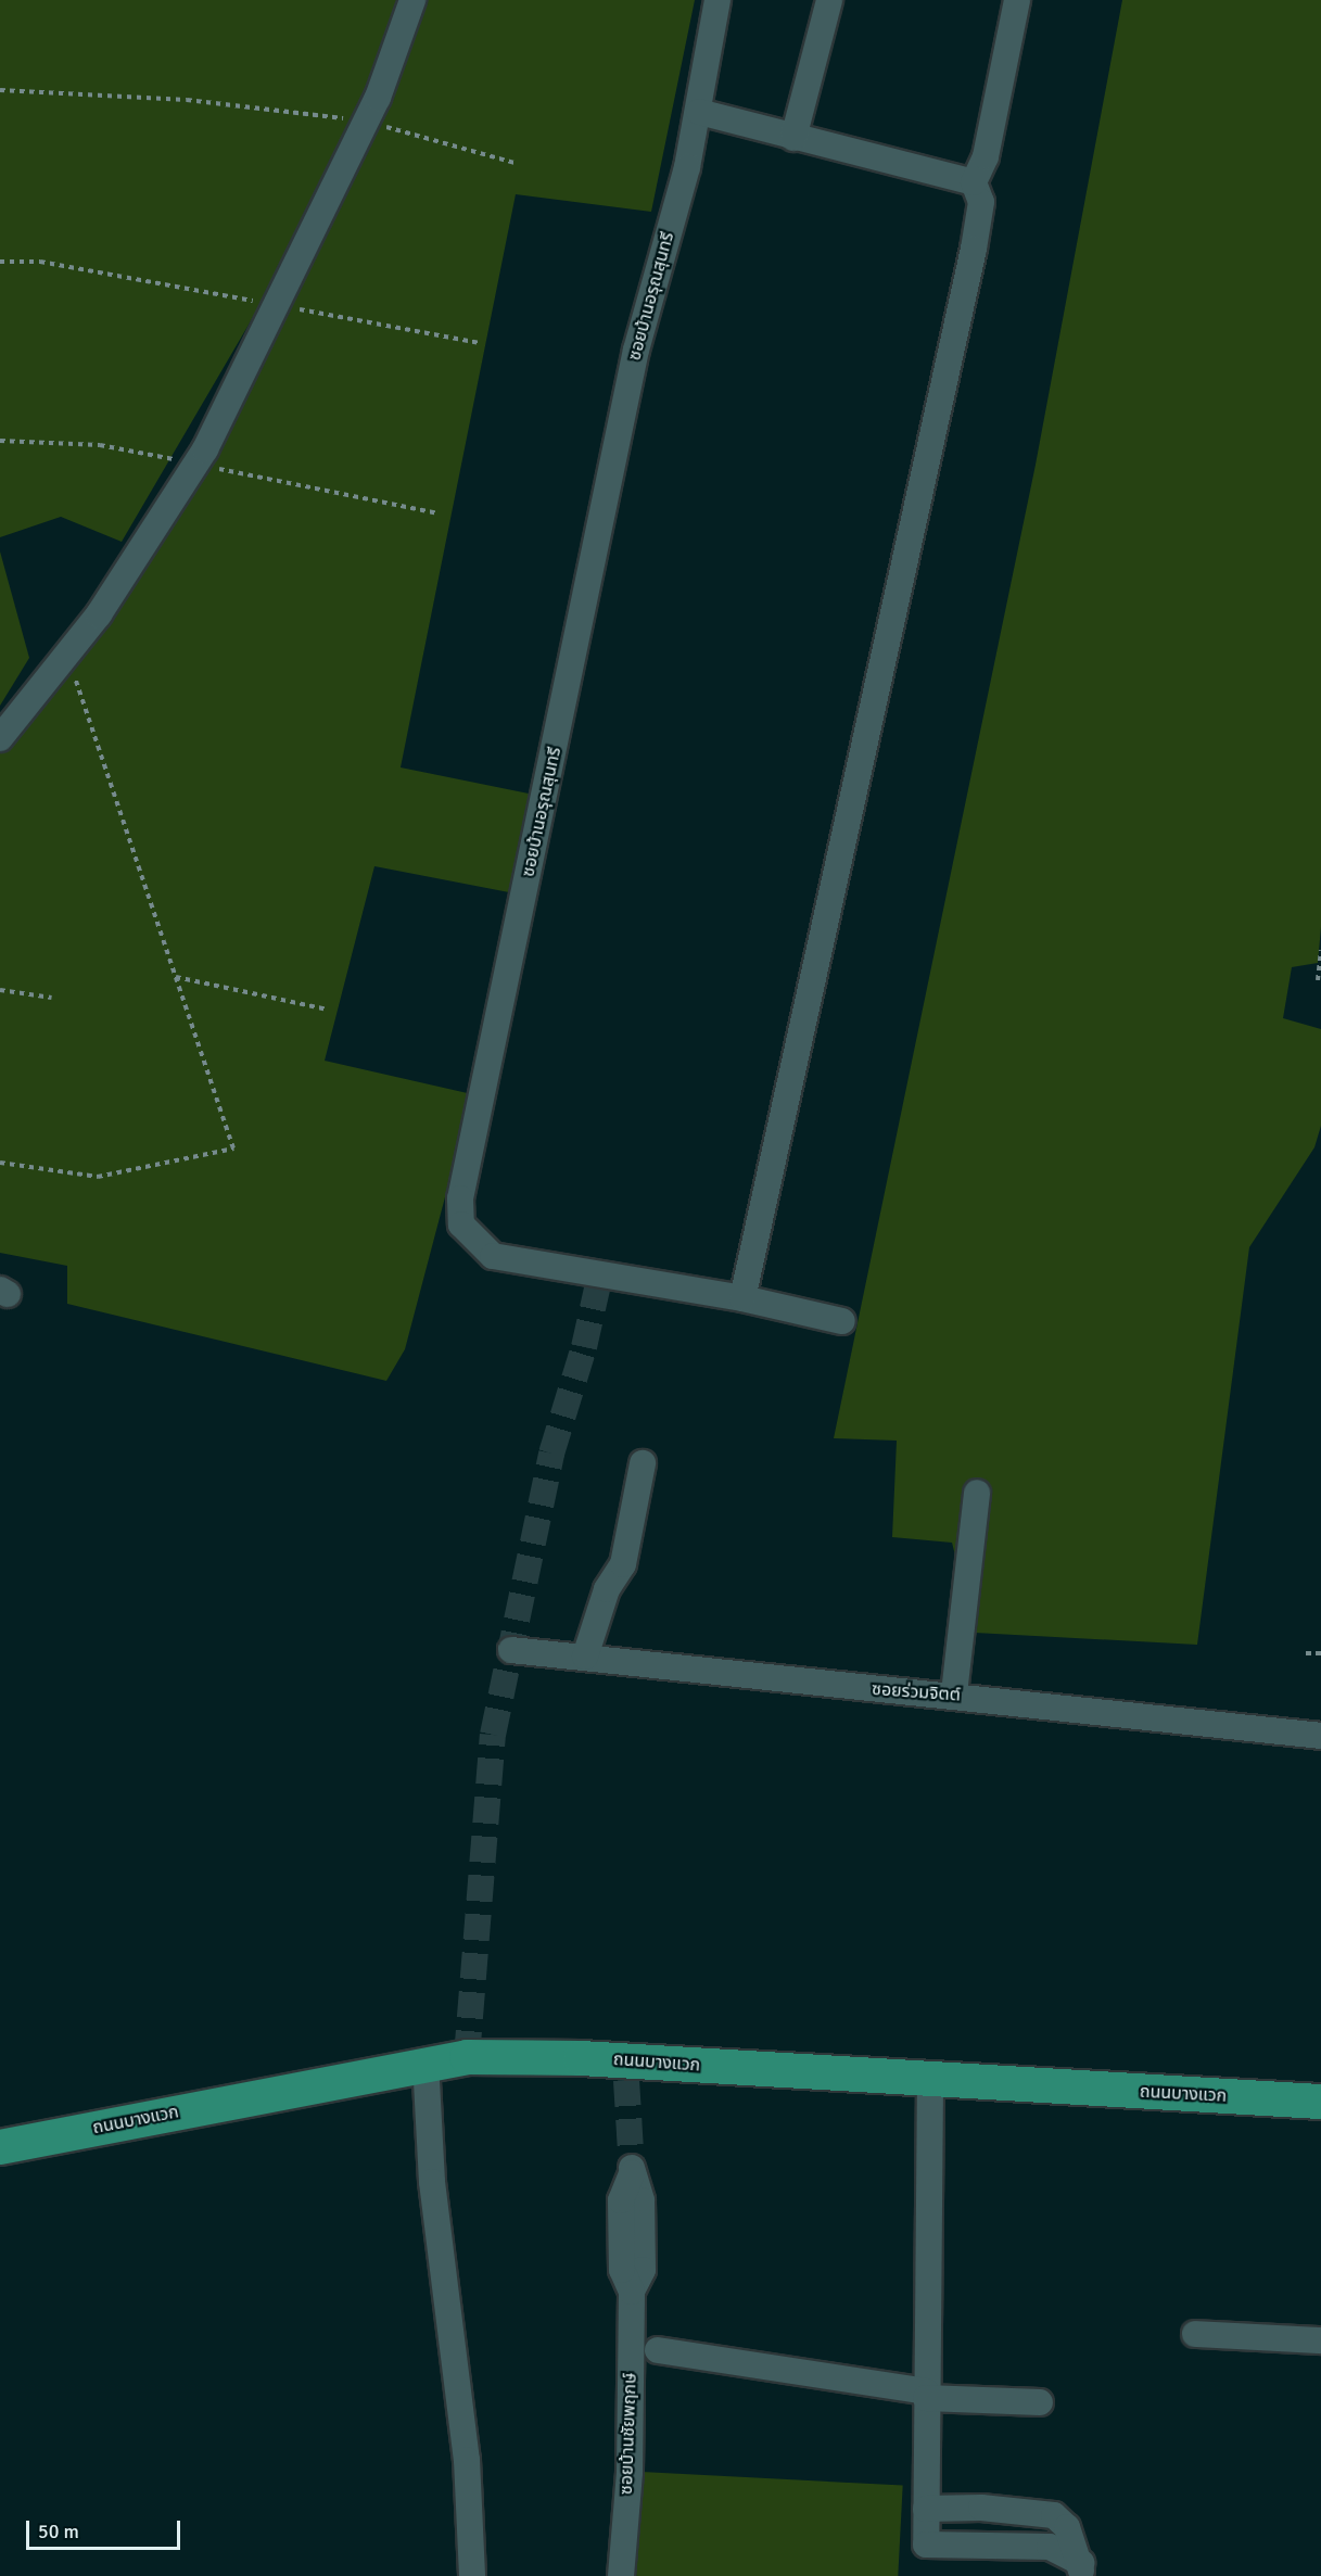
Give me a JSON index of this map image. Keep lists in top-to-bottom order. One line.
{"streets":{"main road":["ถนนบางแวก"],"street":["ซอยบ้านอรุณสุนทรี","ซอยร่วมจิตต์","ซอยบ้านชัยพฤกษ์"]},"scale_bar":"50 m"}
